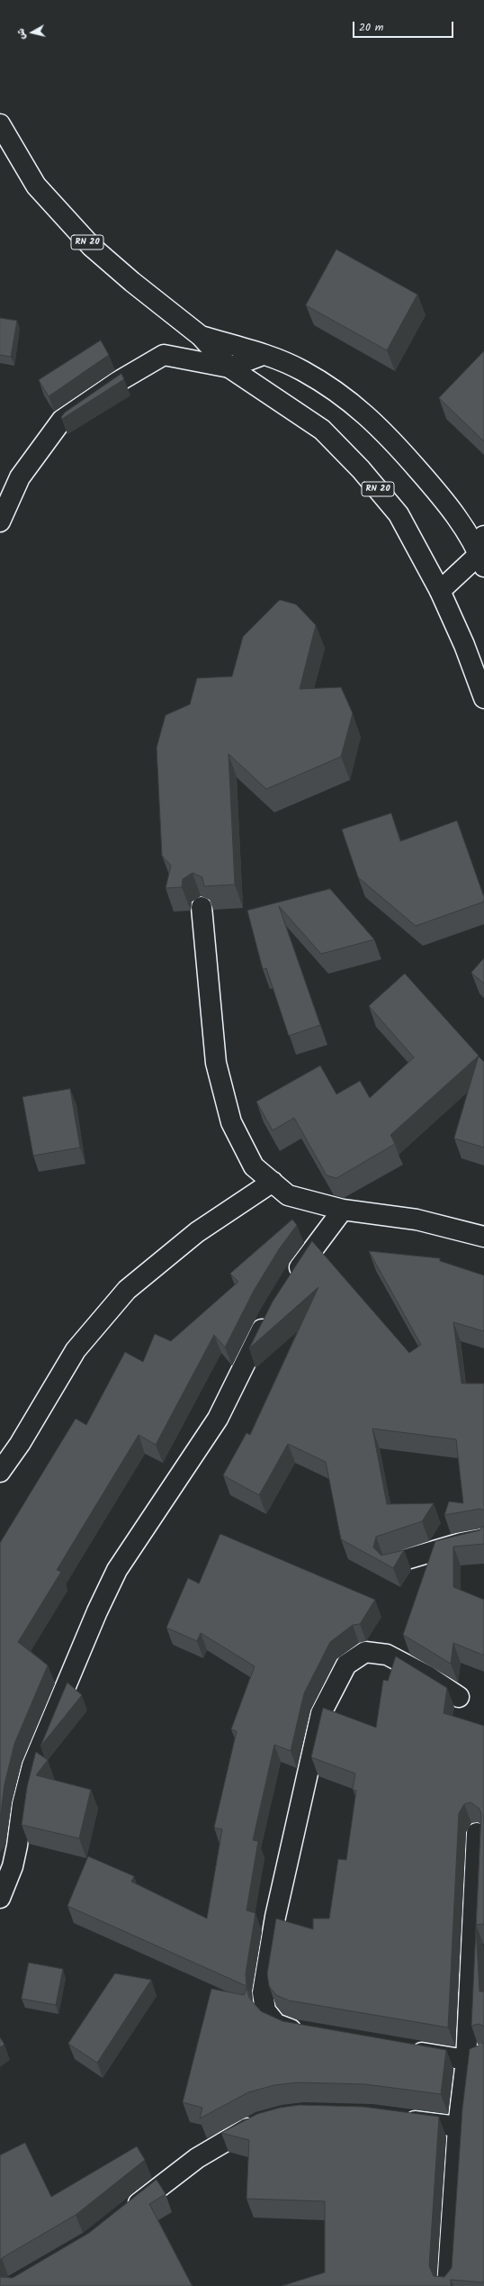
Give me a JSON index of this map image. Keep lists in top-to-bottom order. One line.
{"streets":{"street":["RN 20"]},"scale_bar":"20 m","north":"left"}
